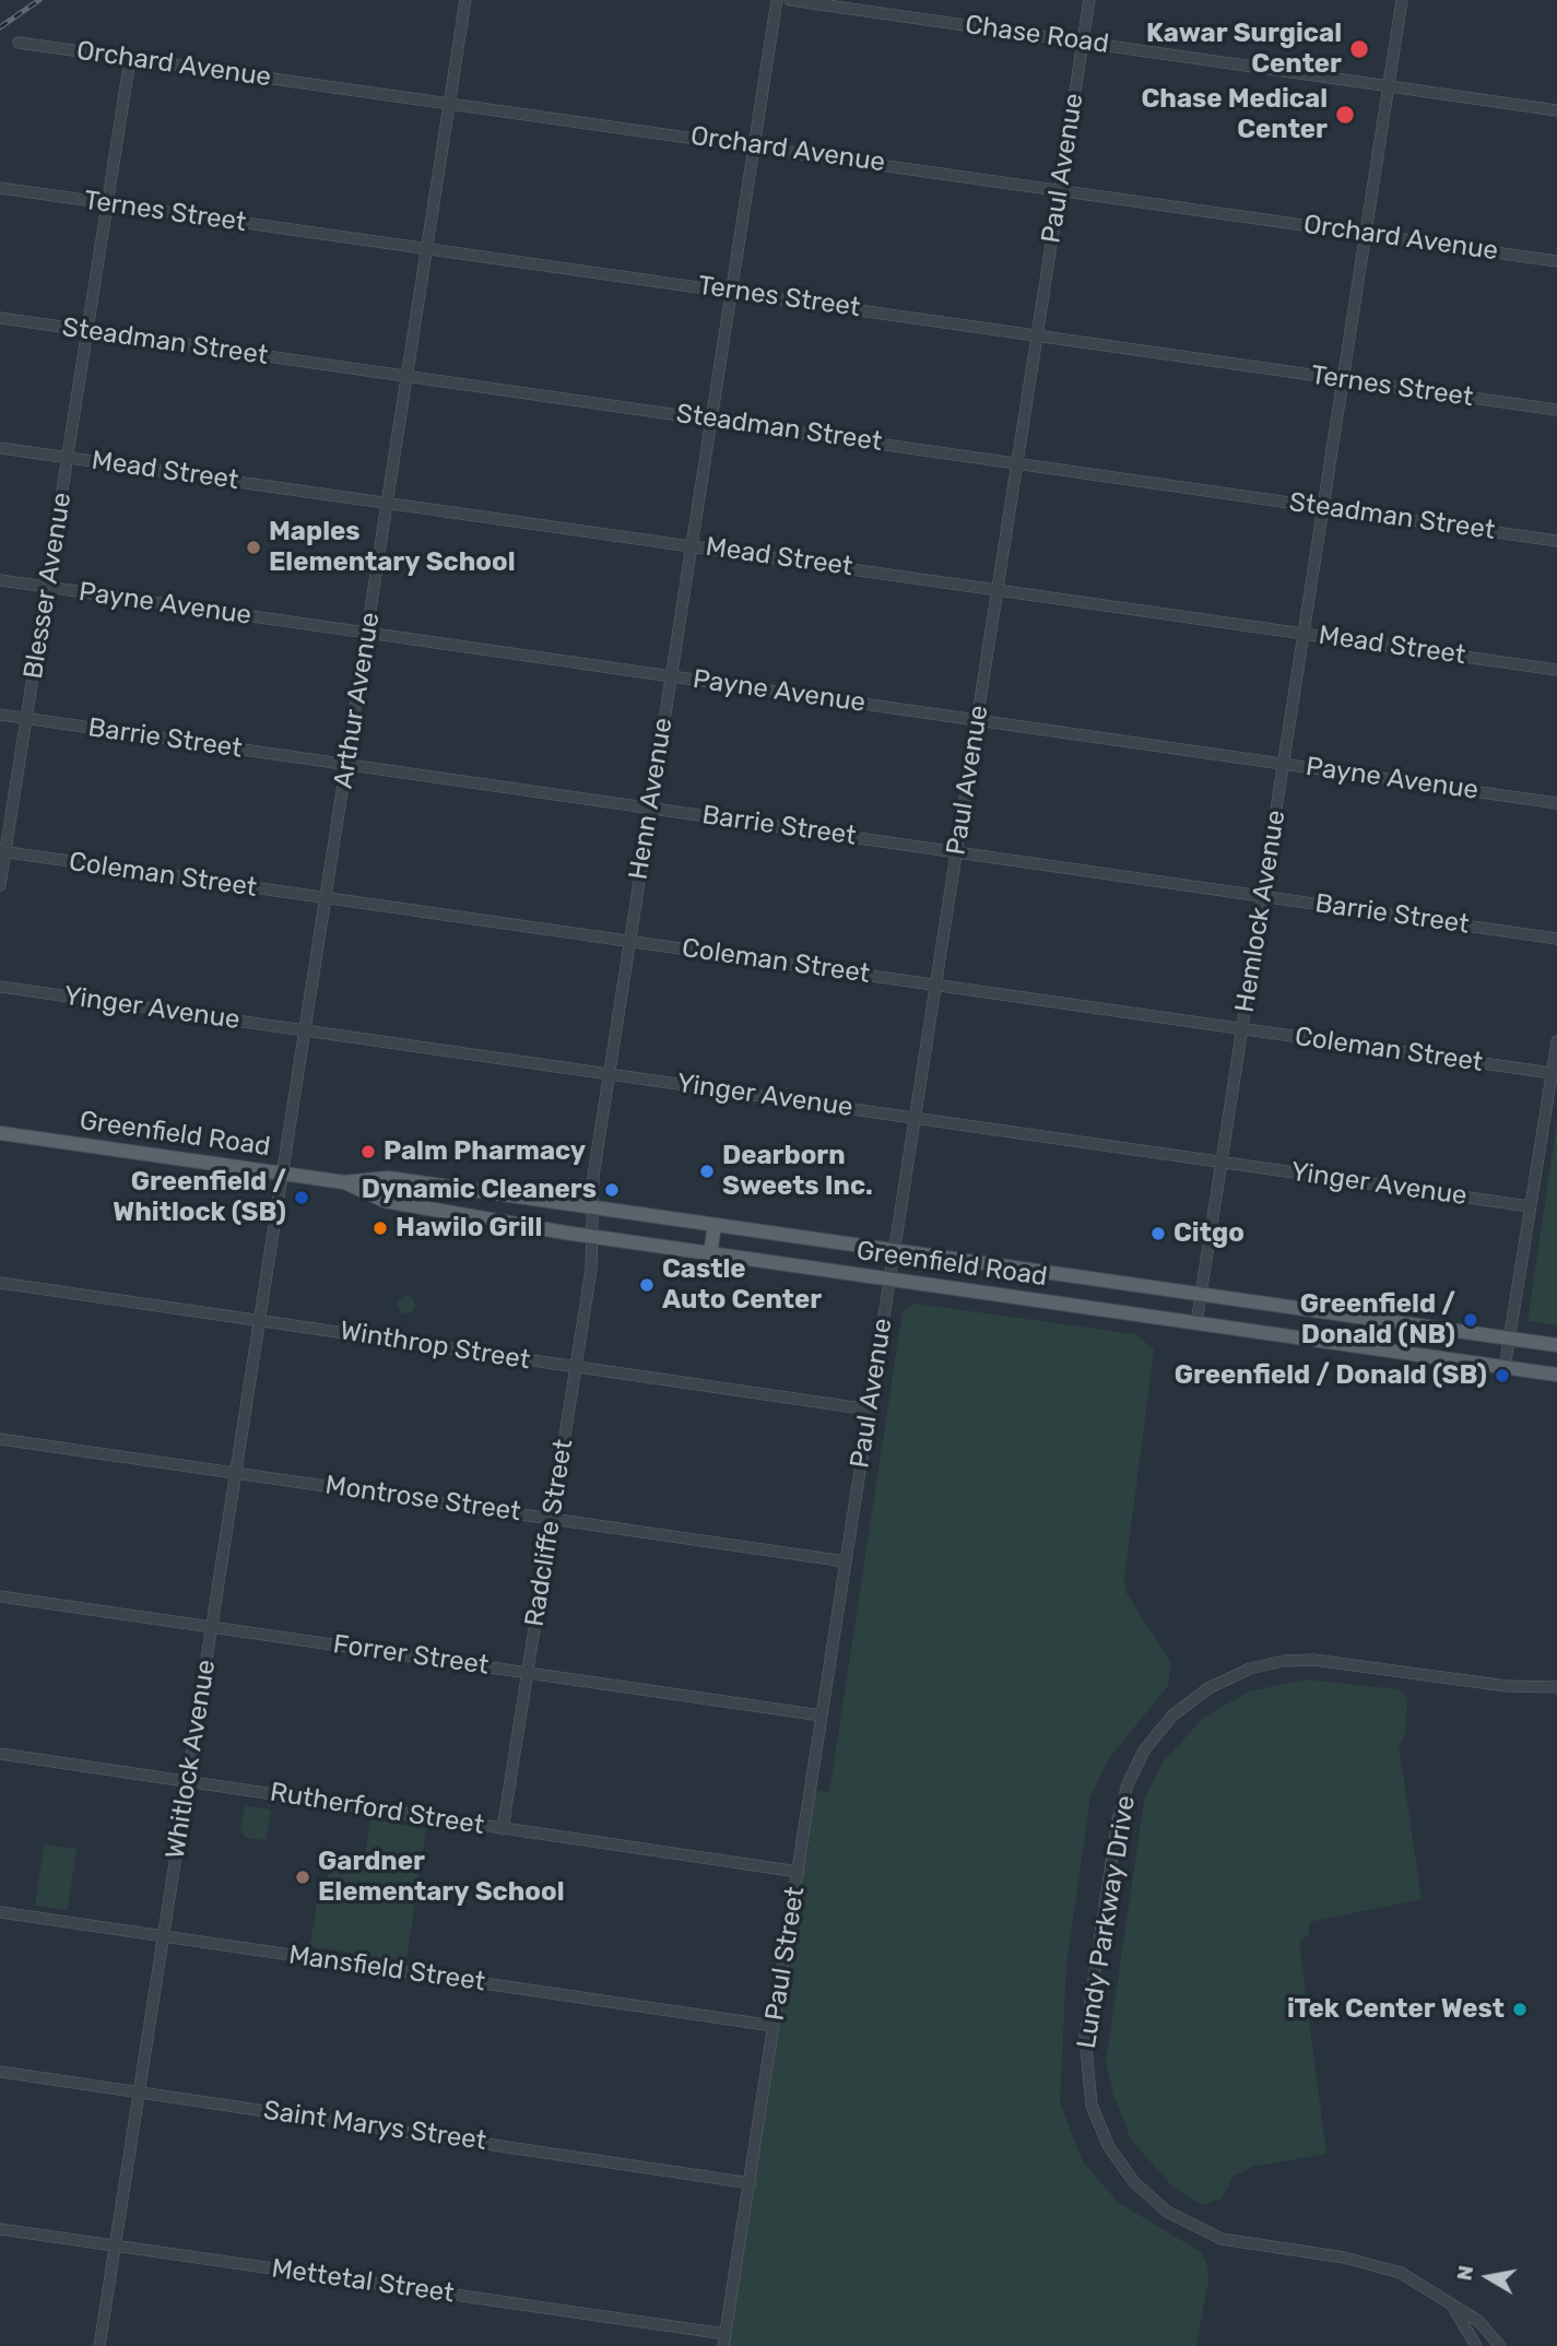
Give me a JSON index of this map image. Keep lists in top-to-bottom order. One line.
{"streets":{"main road":["Greenfield Road"],"street":["Chase Road","Orchard Avenue","Paul Avenue","Ternes Street","Steadman Street","Mead Street","Blesser Avenue","Payne Avenue","Arthur Avenue","Barrie Street","Henn Avenue","Coleman Street","Hemlock Avenue","Yinger Avenue","Winthrop Street","Montrose Street","Radcliffe Street","Forrer Street","Whitlock Avenue","Rutherford Street","Lundy Parkway Drive","Paul Street","Mansfield Street","Saint Marys Street","Mettetal Street"]},"crossings":[["Chase Road","Paul Avenue"],["Chase Road","Hemlock Avenue"],["Orchard Avenue","Paul Avenue"],["Orchard Avenue","Blesser Avenue"],["Orchard Avenue","Arthur Avenue"],["Orchard Avenue","Henn Avenue"],["Orchard Avenue","Hemlock Avenue"],["Paul Avenue","Ternes Street"],["Paul Avenue","Steadman Street"],["Paul Avenue","Mead Street"],["Paul Avenue","Payne Avenue"],["Paul Avenue","Barrie Street"],["Paul Avenue","Coleman Street"],["Paul Avenue","Yinger Avenue"],["Paul Avenue","Greenfield Road"],["Paul Avenue","Winthrop Street"],["Paul Avenue","Montrose Street"],["Paul Avenue","Paul Street"],["Ternes Street","Blesser Avenue"],["Ternes Street","Arthur Avenue"],["Ternes Street","Henn Avenue"],["Ternes Street","Hemlock Avenue"],["Steadman Street","Blesser Avenue"],["Steadman Street","Arthur Avenue"],["Steadman Street","Henn Avenue"],["Steadman Street","Hemlock Avenue"],["Mead Street","Blesser Avenue"],["Mead Street","Arthur Avenue"],["Mead Street","Henn Avenue"],["Mead Street","Hemlock Avenue"],["Blesser Avenue","Payne Avenue"],["Blesser Avenue","Barrie Street"],["Blesser Avenue","Coleman Street"],["Payne Avenue","Arthur Avenue"],["Payne Avenue","Henn Avenue"],["Payne Avenue","Hemlock Avenue"],["Arthur Avenue","Barrie Street"],["Arthur Avenue","Coleman Street"],["Arthur Avenue","Yinger Avenue"],["Arthur Avenue","Greenfield Road"],["Arthur Avenue","Whitlock Avenue"],["Barrie Street","Henn Avenue"],["Barrie Street","Hemlock Avenue"],["Henn Avenue","Coleman Street"],["Henn Avenue","Yinger Avenue"],["Henn Avenue","Greenfield Road"],["Henn Avenue","Radcliffe Street"],["Coleman Street","Hemlock Avenue"],["Hemlock Avenue","Yinger Avenue"],["Hemlock Avenue","Greenfield Road"],["Greenfield Road","Radcliffe Street"],["Greenfield Road","Whitlock Avenue"],["Winthrop Street","Radcliffe Street"],["Winthrop Street","Whitlock Avenue"],["Montrose Street","Radcliffe Street"],["Montrose Street","Whitlock Avenue"],["Montrose Street","Paul Street"],["Radcliffe Street","Forrer Street"],["Radcliffe Street","Rutherford Street"],["Forrer Street","Whitlock Avenue"],["Forrer Street","Paul Street"],["Whitlock Avenue","Rutherford Street"],["Whitlock Avenue","Mansfield Street"],["Whitlock Avenue","Saint Marys Street"],["Whitlock Avenue","Mettetal Street"],["Rutherford Street","Paul Street"],["Paul Street","Mansfield Street"],["Paul Street","Saint Marys Street"],["Paul Street","Mettetal Street"]],"places":["Kawar Surgical Center","Chase Medical Center","Maples Elementary School","Palm Pharmacy","Dearborn Sweets Inc.","Dynamic Cleaners","Greenfield / Whitlock (SB)","Hawilo Grill","Citgo","Castle Auto Center","Greenfield / Donald (NB)","Greenfield / Donald (SB)","Gardner Elementary School","iTek Center West"],"north":"left"}
